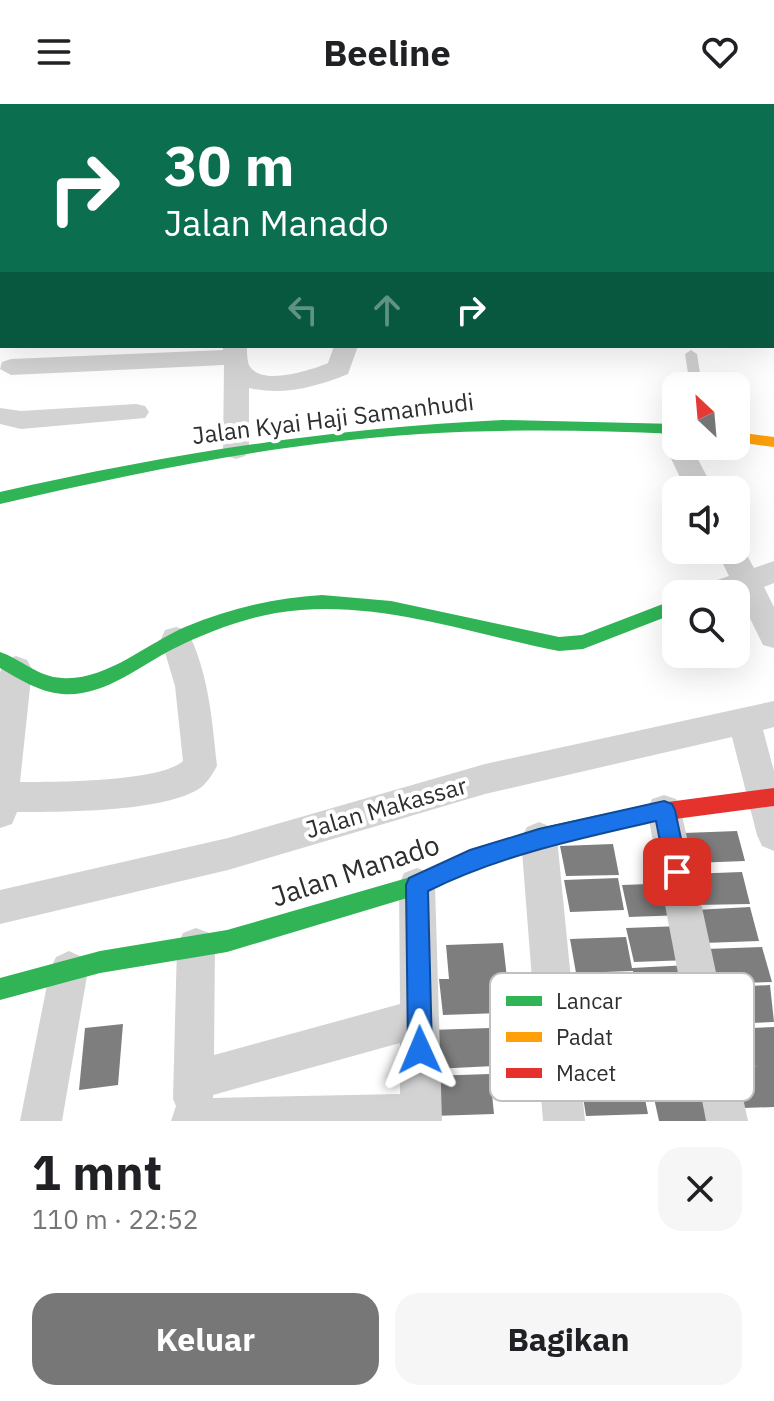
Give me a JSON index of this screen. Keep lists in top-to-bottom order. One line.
{"streets":{"street":["Jalan Kyai Haji Samanhudi","Jalan Makassar","Jalan Manado"]},"legend":["Lancar","Padat","Macet"],"north":"top left","page":{"header":"Beeline","turn":["30 m","Jalan Manado"],"heading":["1 mnt","110 m · 22:52"],"buttons":["Keluar","Bagikan"]}}
